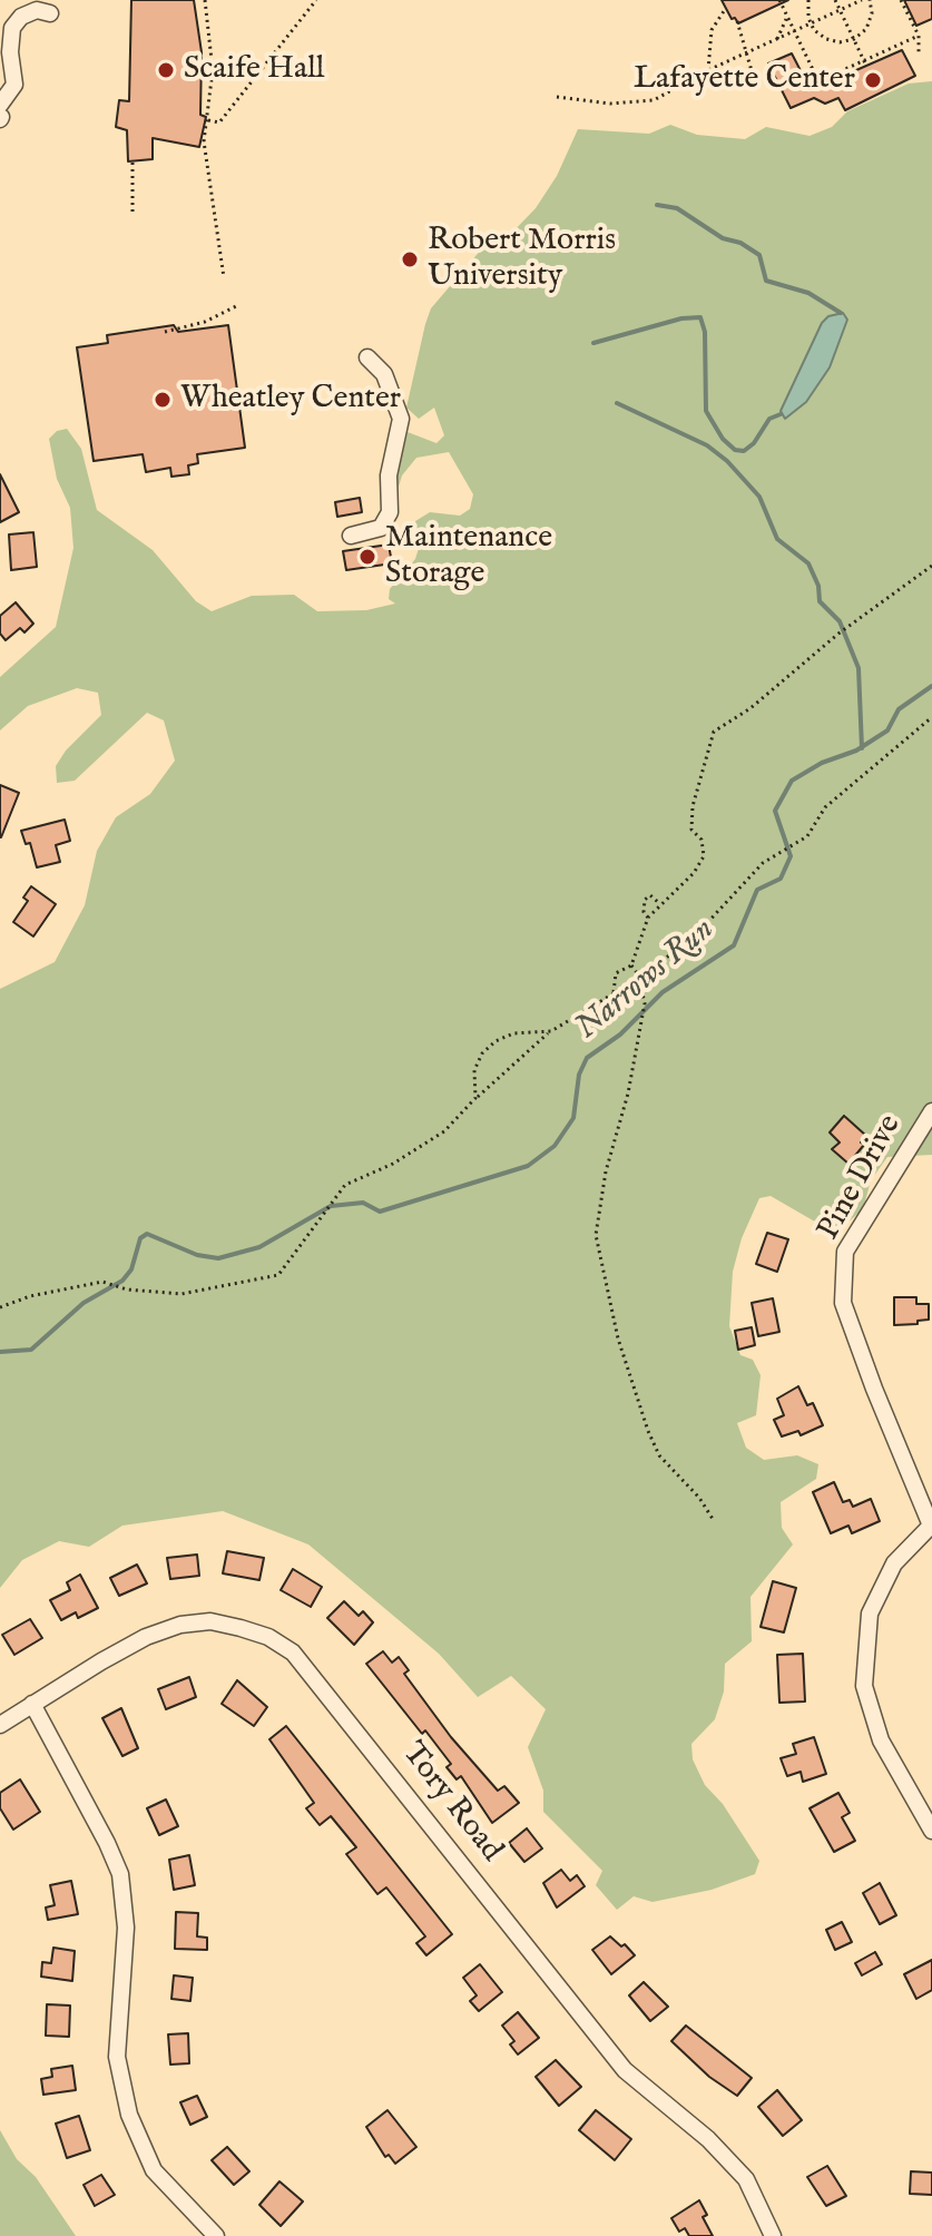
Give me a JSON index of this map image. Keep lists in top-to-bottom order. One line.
{"streets":{"street":["Pine Drive","Tory Road"]},"water":["Narrows Run"],"places":["Scaife Hall","Lafayette Center","Robert Morris University","Wheatley Center","Maintenance Storage"]}
